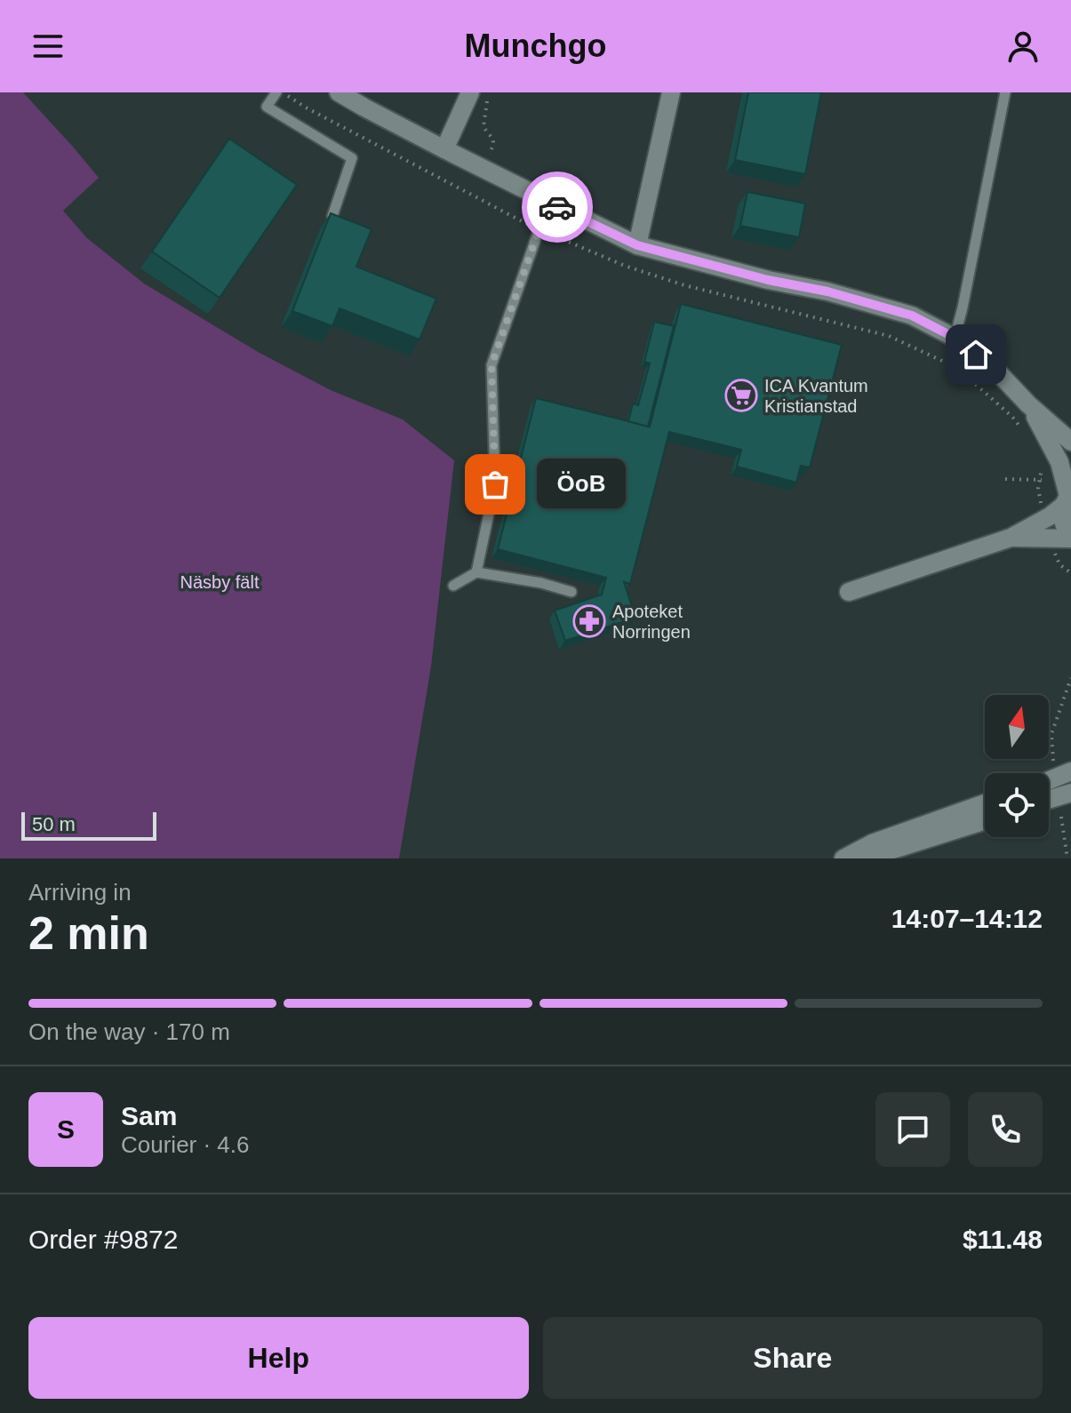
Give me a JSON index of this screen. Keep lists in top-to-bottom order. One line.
{"parks":["Näsby fält"],"places":{"supermarket":["ICA Kvantum Kristianstad"],"other":["ÖoB"],"pharmacy":["Apoteket Norringen"]},"scale_bar":"50 m","north":"top","page":{"header":"Munchgo","bubble":"ÖoB","scale":"50 m","heading":["2 min","Arriving in","14:07–14:12"],"panel":["Sam","Courier · 4.6","Order #9872","$11.48"],"bar":"On the way · 170 m","round":"S","buttons":["Help","Share"]}}
